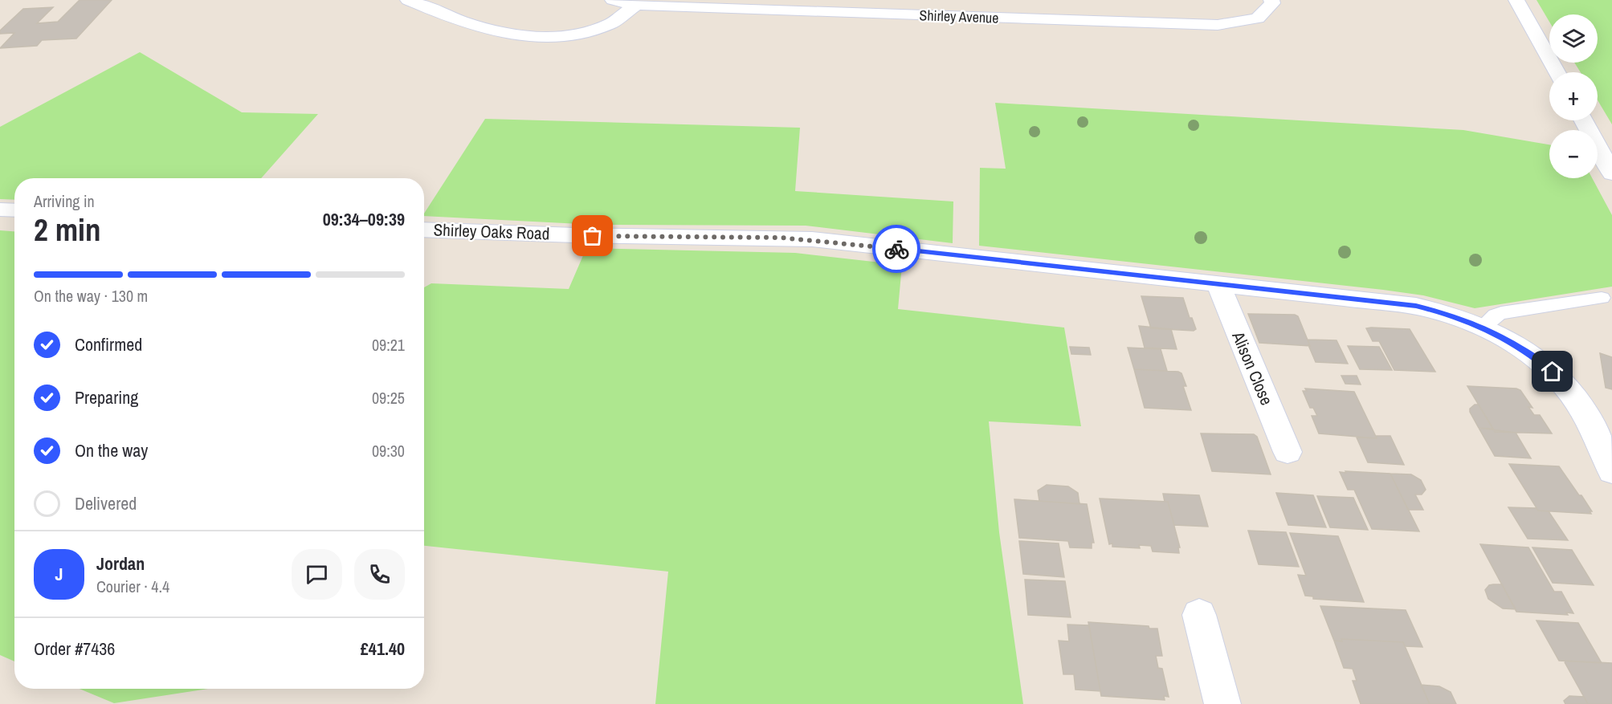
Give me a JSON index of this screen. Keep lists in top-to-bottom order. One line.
{"streets":{"street":["Shirley Avenue","Shirley Oaks Road","Alison Close"]},"crossings":[["Shirley Oaks Road","Alison Close"]],"page":{"map_buttons":["+","−"],"heading":["2 min","Arriving in","09:34–09:39"],"panel":["Jordan","Courier · 4.4","Order #7436","£41.40"],"bar":"On the way · 130 m","list":[["Confirmed","09:21"],["Preparing","09:25"],["On the way","09:30"],"Delivered"],"round":"J"}}
